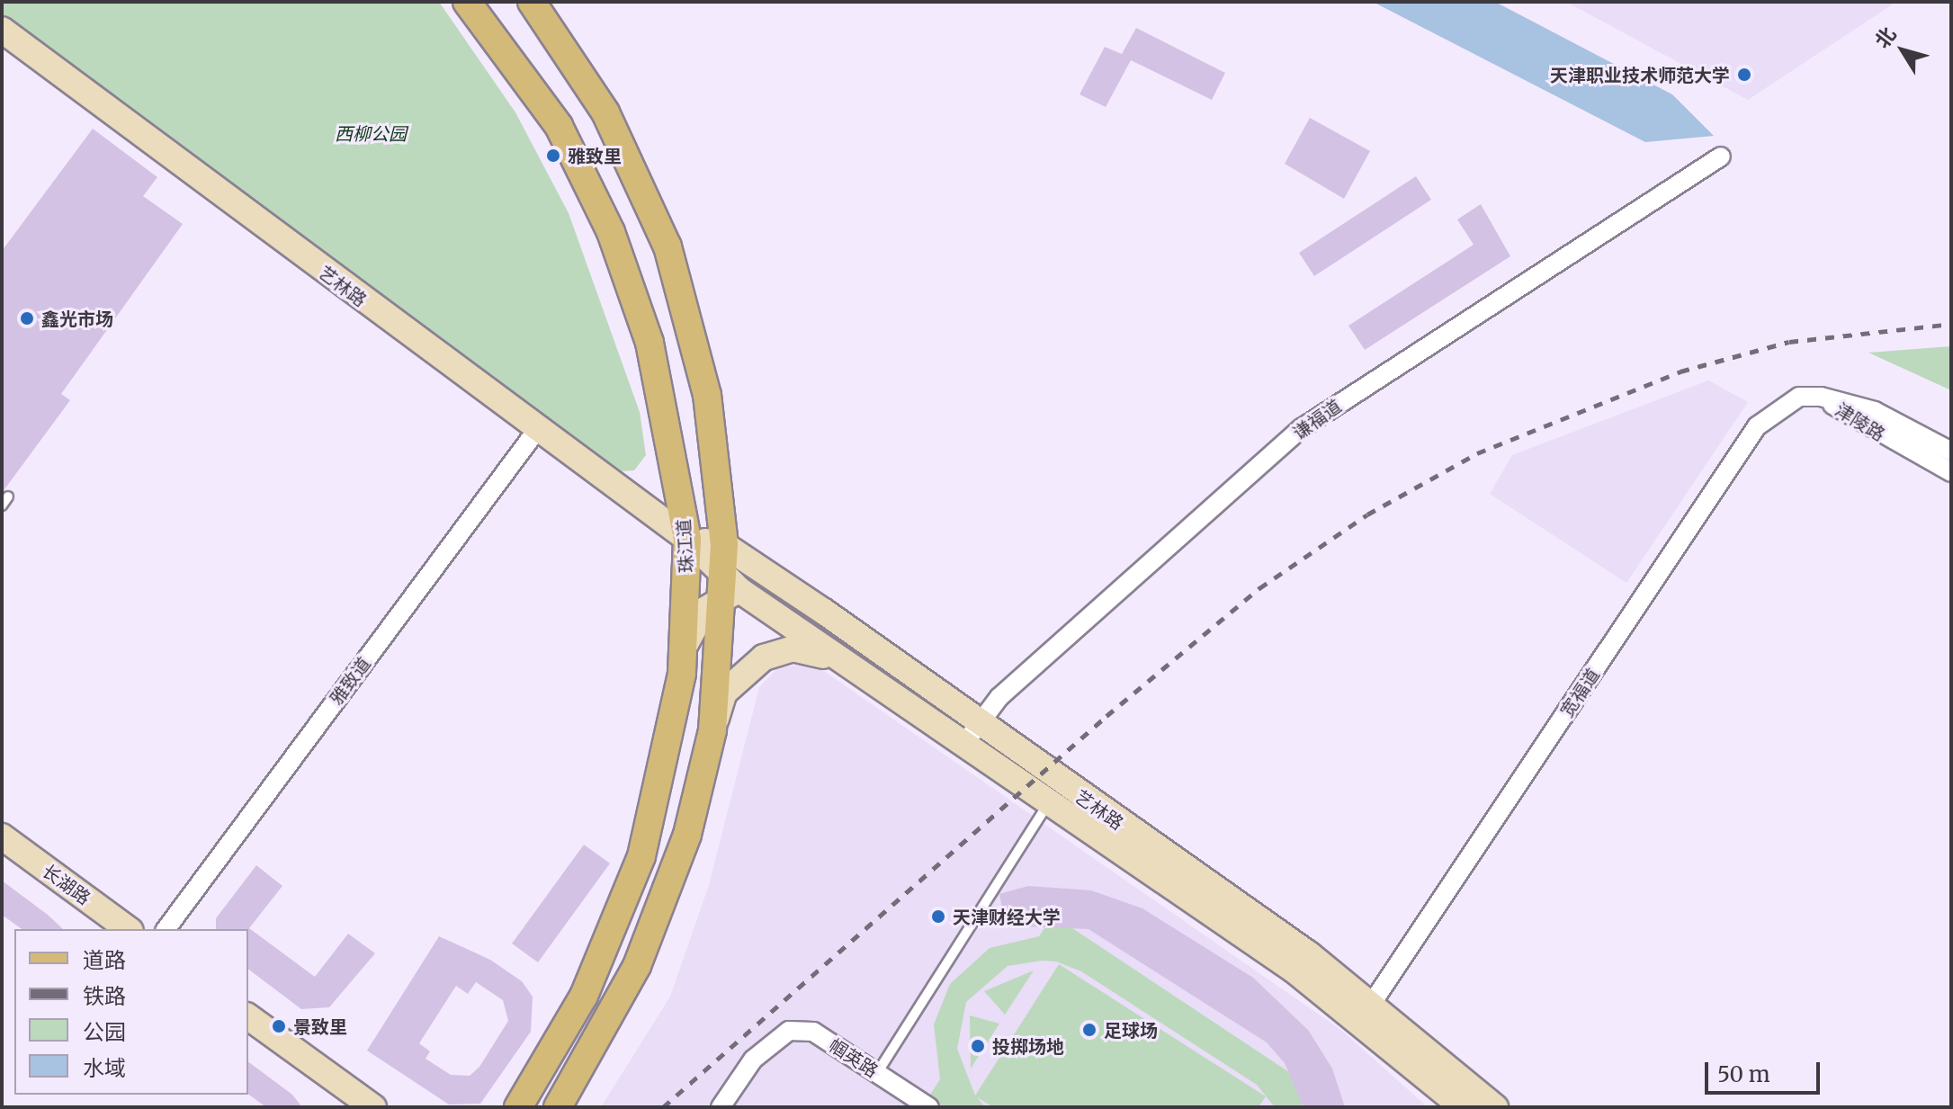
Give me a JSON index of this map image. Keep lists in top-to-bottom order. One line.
{"streets":{"main road":["珠江道"],"street":["艺林路","谦福道","津陵路","雅致道","宽福道","长湖路","帼英路"]},"crossings":[["艺林路","谦福道"],["艺林路","珠江道"],["艺林路","雅致道"],["艺林路","宽福道"],["津陵路","宽福道"]],"parks":["西柳公园"],"places":["天津职业技术师范大学","雅致里","鑫光市场","天津财经大学","景致里","足球场","投掷场地"],"legend":["道路","铁路","公园","水域"],"scale_bar":"50 m","north":"top left"}
